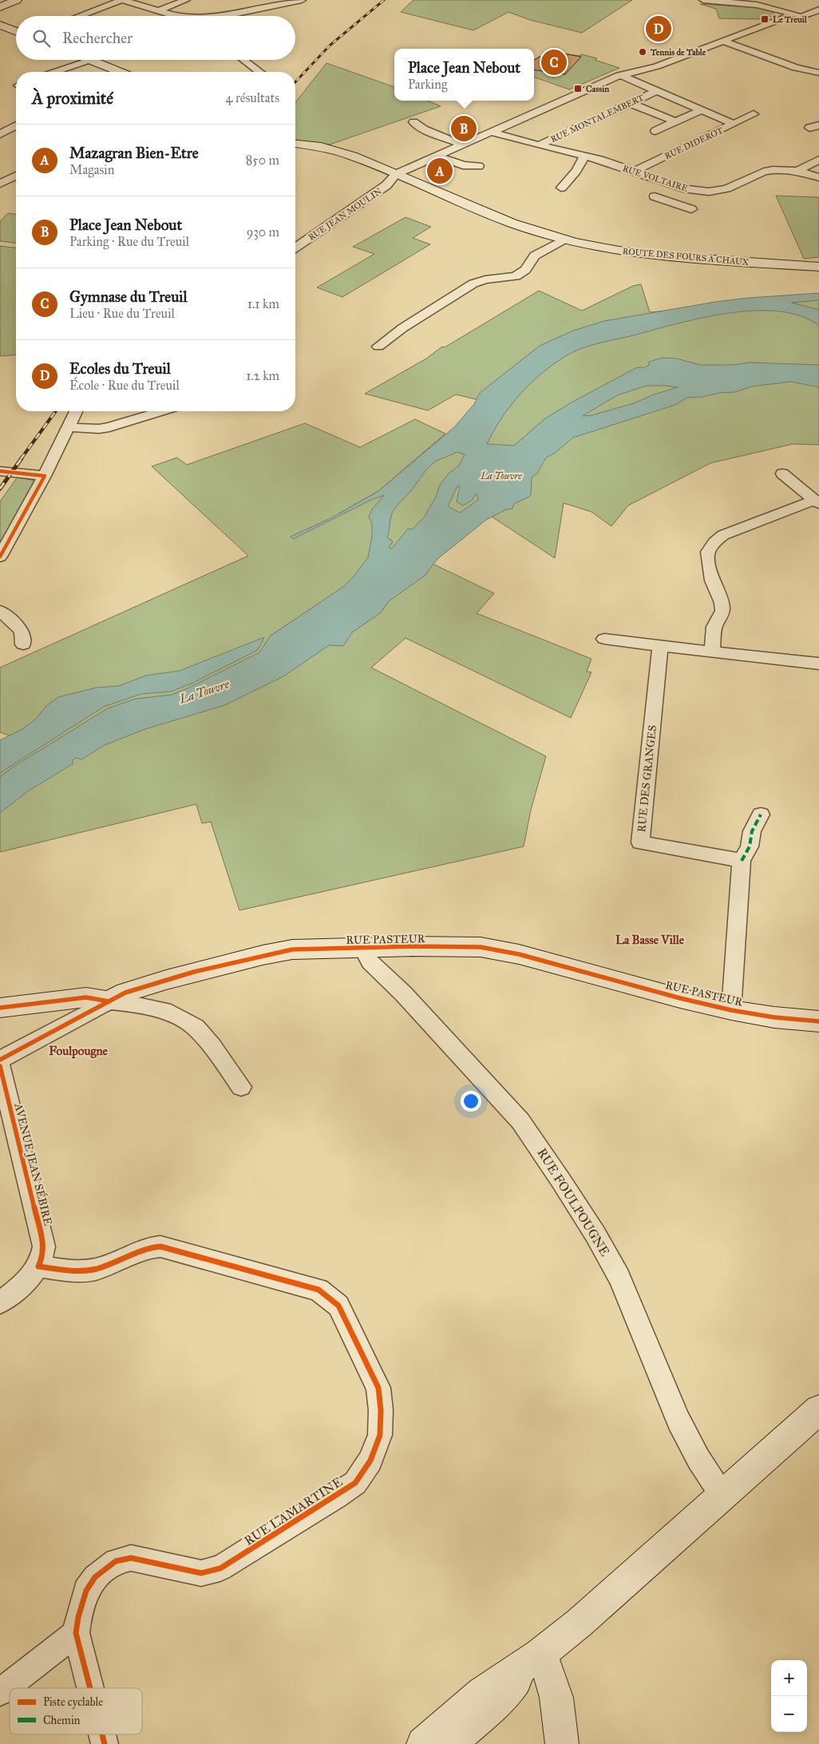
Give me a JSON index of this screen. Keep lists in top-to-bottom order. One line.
{"streets":{"street":["RUE MONTALEMBERT","RUE DIDEROT","RUE VOLTAIRE","RUE JEAN MOULIN","ROUTE DES FOURS À CHAUX","RUE DES GRANGES","RUE PASTEUR","AVENUE JEAN SÉBIRE","RUE FOULPOUGNE","RUE LAMARTINE"]},"crossings":[["RUE MONTALEMBERT","RUE VOLTAIRE"],["RUE DIDEROT","RUE VOLTAIRE"],["RUE VOLTAIRE","RUE JEAN MOULIN"],["RUE JEAN MOULIN","ROUTE DES FOURS À CHAUX"],["RUE PASTEUR","RUE FOULPOUGNE"],["AVENUE JEAN SÉBIRE","RUE LAMARTINE"]],"districts":["La Basse Ville","Foulpougne"],"water":["La Touvre"],"places":{"transit":["Le Treuil","Cassin"],"other":["Tennis de Table"]},"legend":["Piste cyclable","Chemin"],"page":{"pins":["D","C","B","A"],"search":"Rechercher","popup":["Place Jean Nebout","Parking"],"heading":["À proximité","4 résultats"],"list":[{"mark":"A","name":"Mazagran Bien-Etre","note":"Magasin","value":"850 m"},{"mark":"B","name":"Place Jean Nebout","note":"Parking · Rue du Treuil","value":"930 m"},{"mark":"C","name":"Gymnase du Treuil","note":"Lieu · Rue du Treuil","value":"1.1 km"},{"mark":"D","name":"Ecoles du Treuil","note":"École · Rue du Treuil","value":"1.2 km"}],"map_buttons":["+","−"]}}
